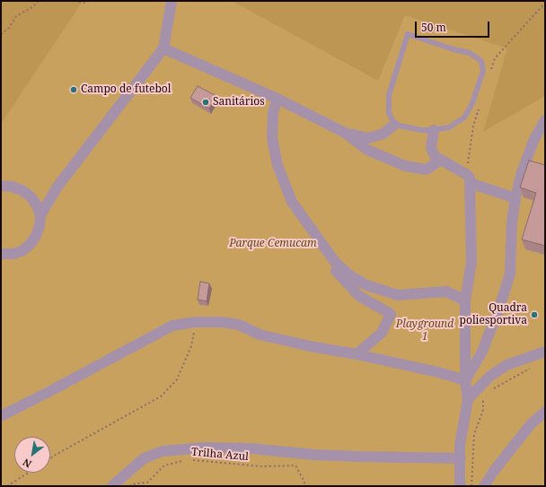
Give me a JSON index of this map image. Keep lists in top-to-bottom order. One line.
{"streets":{"path":["Trilha Azul"]},"parks":["Parque Cemucam","Playground 1"],"places":["Campo de futebol","Sanitários","Quadra poliesportiva"],"scale_bar":"50 m","north":"bottom left"}
